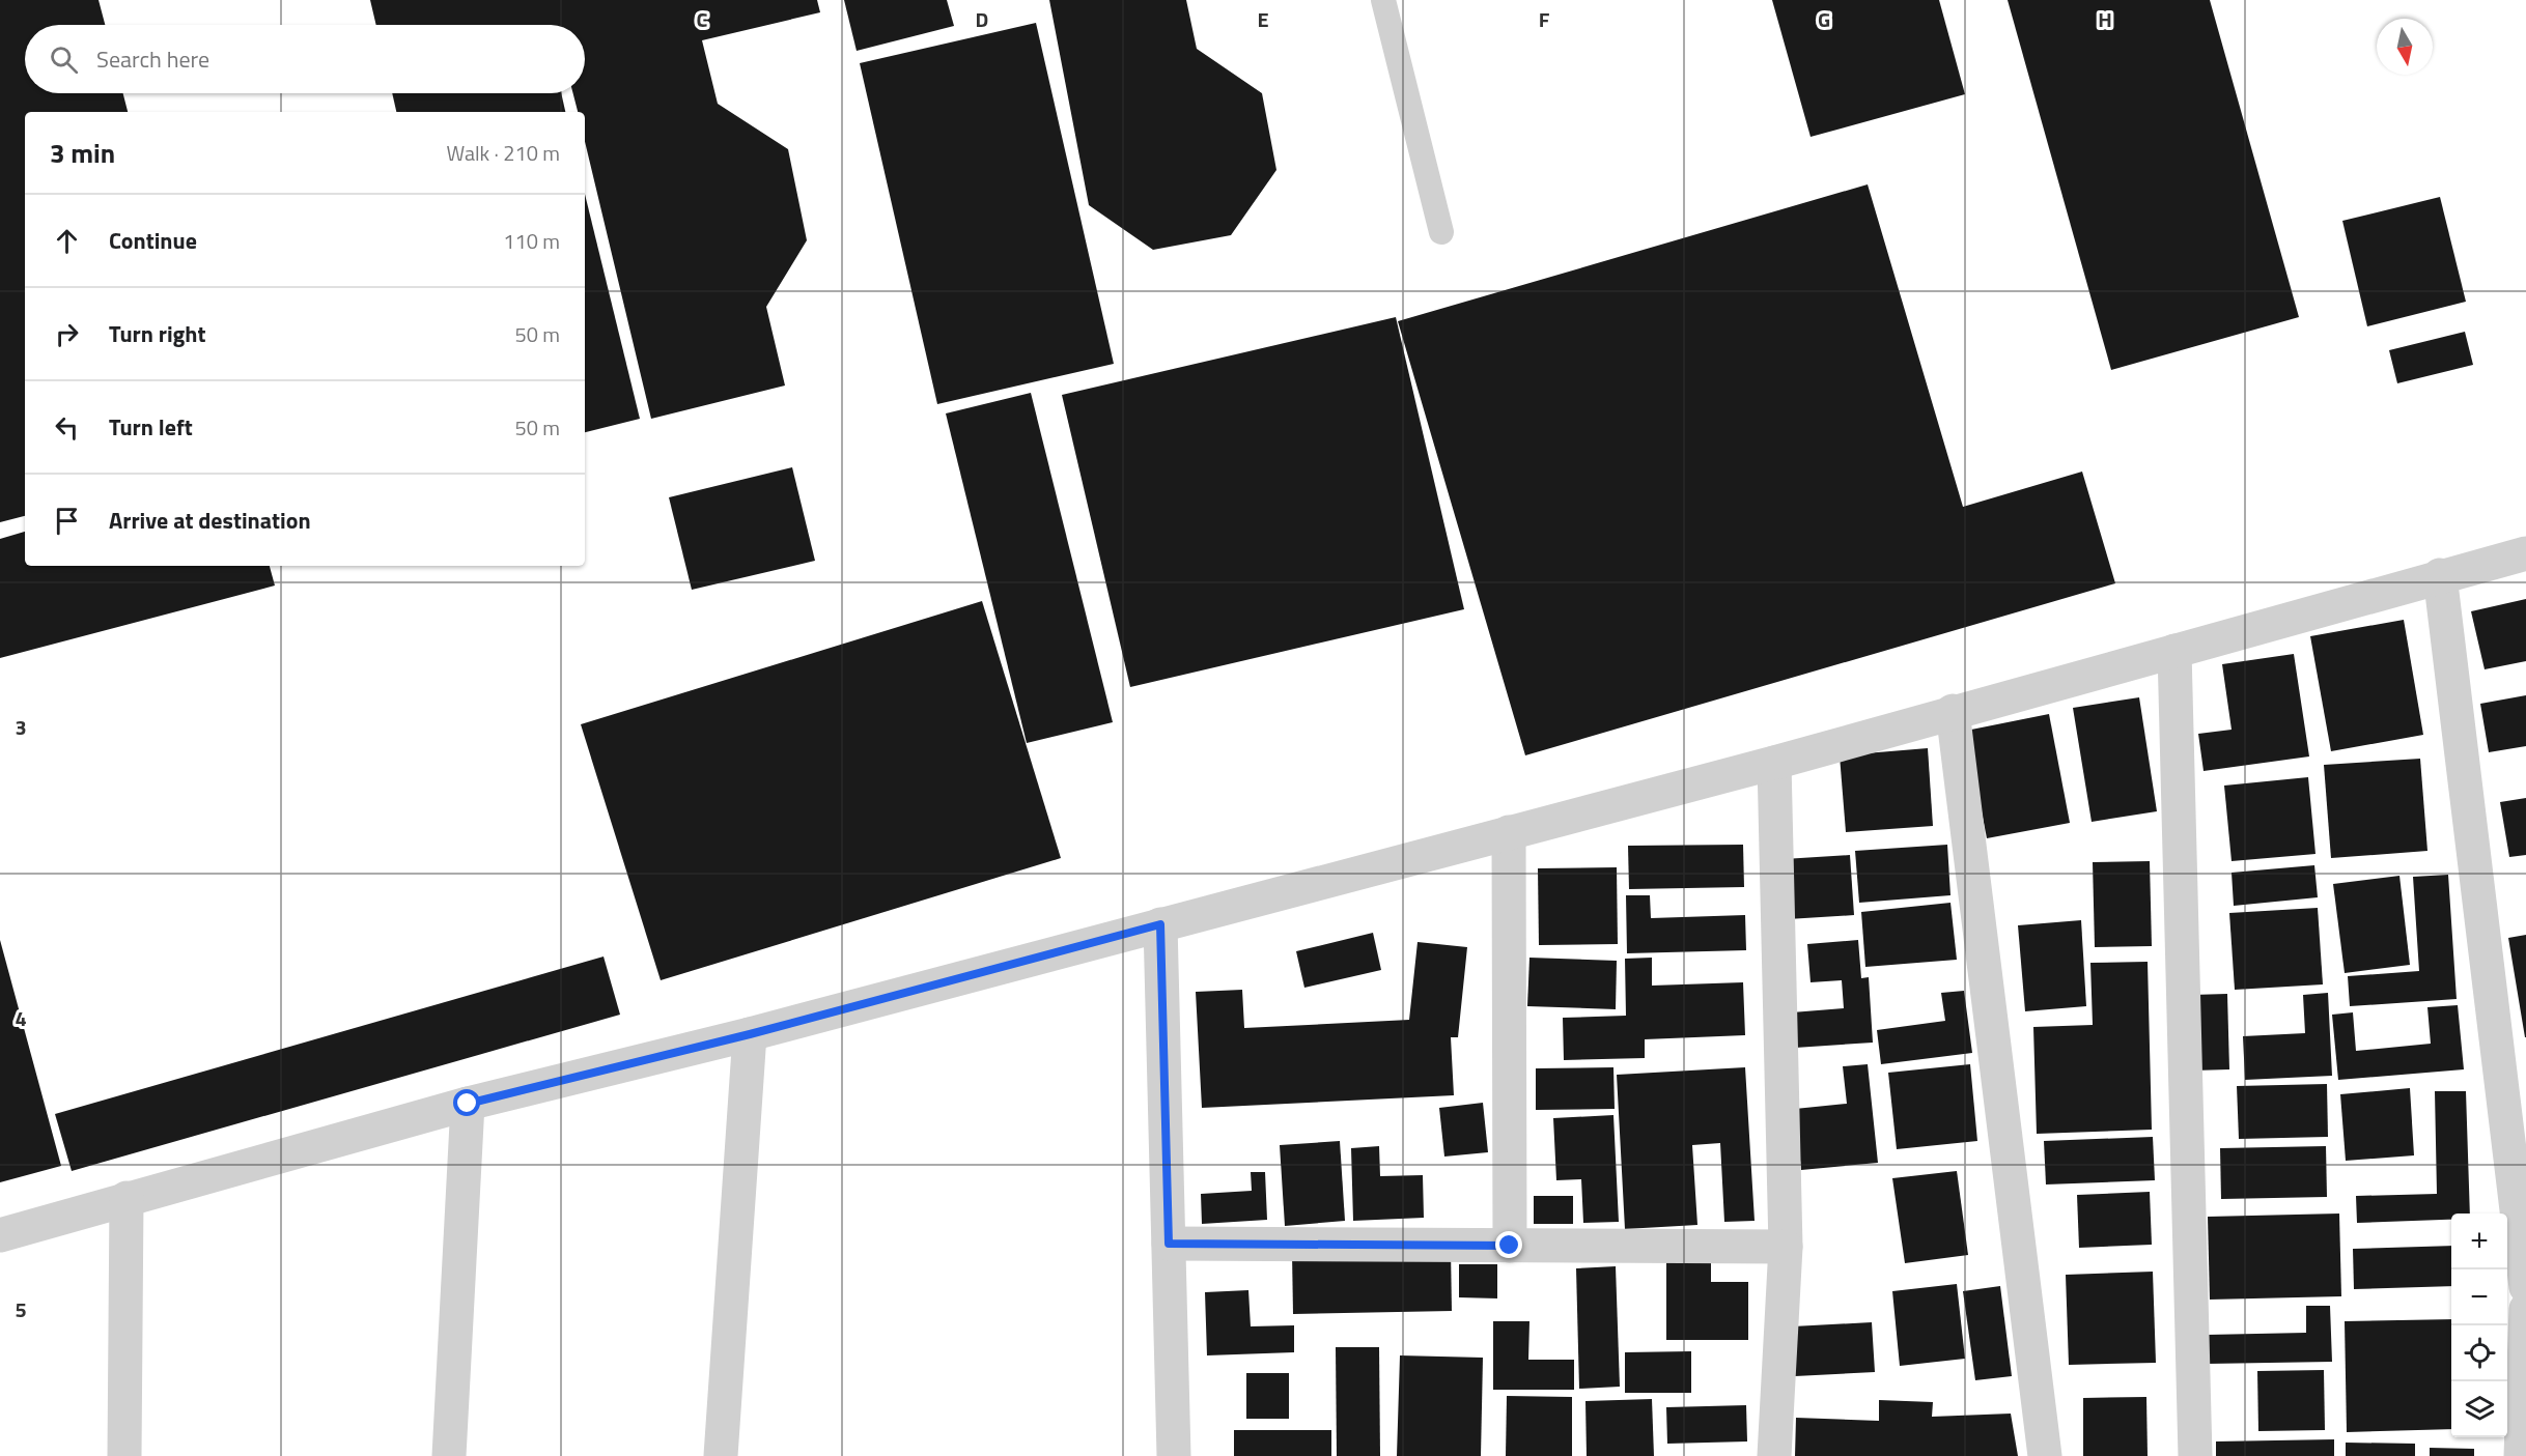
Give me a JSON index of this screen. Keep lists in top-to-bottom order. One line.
{"north":"bottom","page":{"search":"Search here","heading":["3 min","Walk · 210 m"],"list":[["Continue","110 m"],["Turn right","50 m"],["Turn left","50 m"],"Arrive at destination"],"map_buttons":["+","−"]},"grid":{"columns":["C","D","E","F","G","H"],"rows":["3","4","5"]}}
